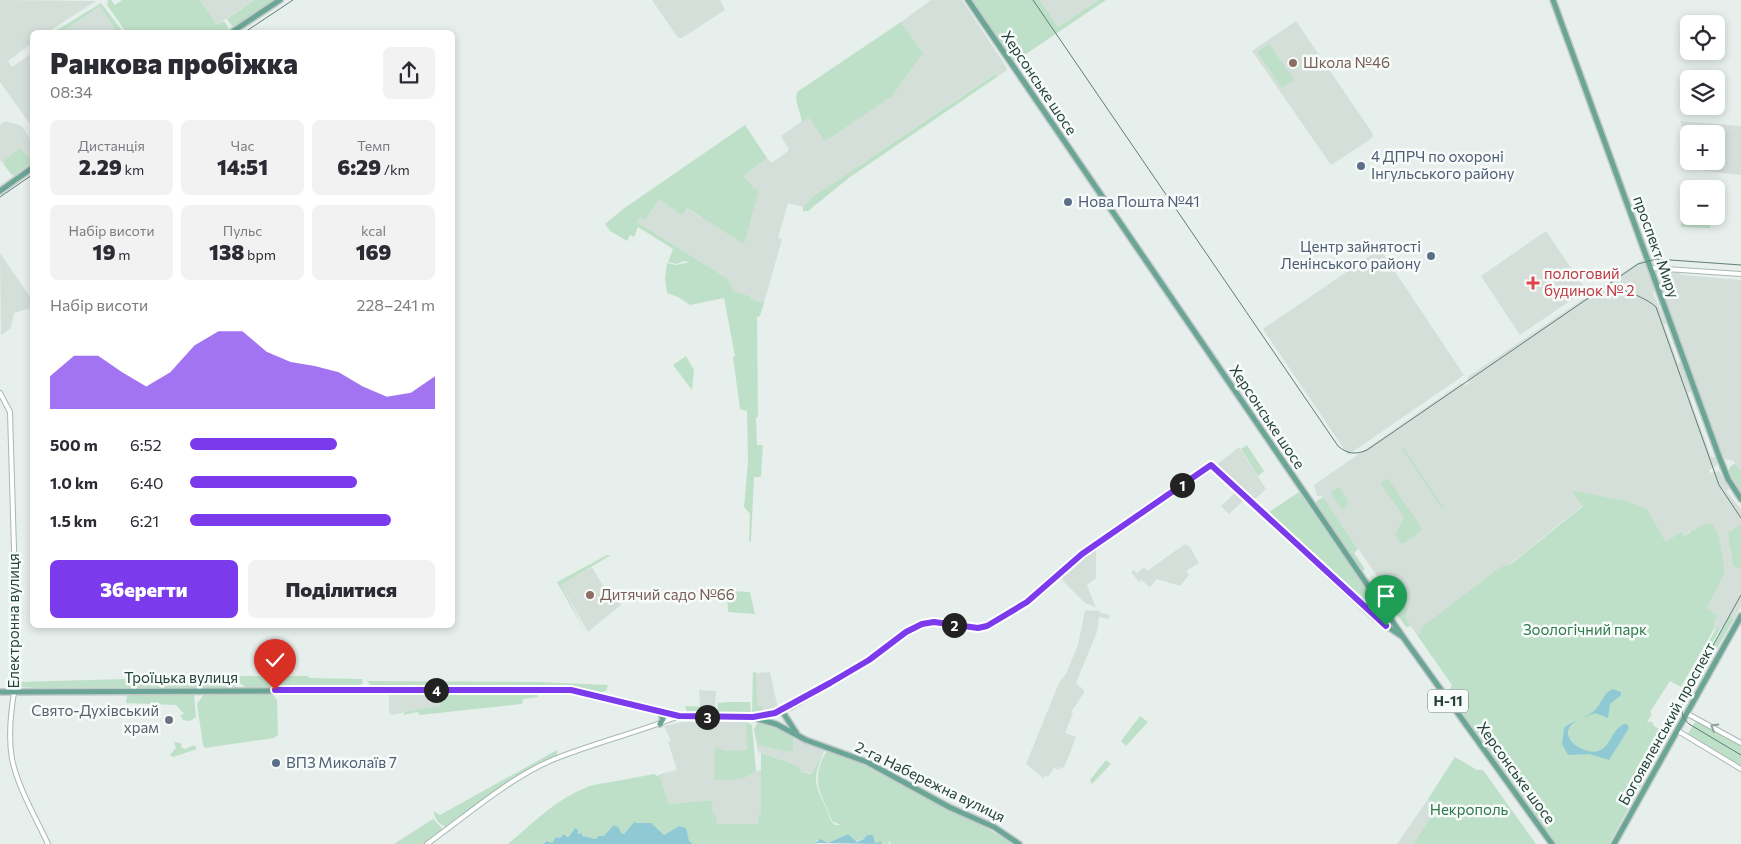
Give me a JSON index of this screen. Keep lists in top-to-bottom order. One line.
{"streets":{"main road":["Херсонське шосе","проспект Миру","Троїцька вулиця","Н-11","Богоявленський проспект","2-га Набережна вулиця"],"street":["Електронна вулиця"]},"crossings":[["Херсонське шосе","Троїцька вулиця"],["Електронна вулиця","Троїцька вулиця"],["Троїцька вулиця","2-га Набережна вулиця"]],"parks":["Зоологічний парк","Некрополь"],"places":{"other":["Школа №46","4 ДПРЧ по охороні Інгульського району","Нова Пошта №41","Центр зайнятості Ленінського району","Дитячий садо №66","Свято-Духівський храм","ВПЗ Миколаїв 7"],"health":["пологовий будинок № 2"]},"page":{"map_buttons":["+","−"],"heading":["Ранкова пробіжка","08:34"],"stats":[["Дистанція","2.29 km"],["Час","14:51"],["Темп","6:29 /km"],["Набір висоти","19 m"],["Пульс","138 bpm"],["kcal","169"]],"chart":["Набір висоти","228–241 m"],"list":[{"name":"500 m","note":"6:52"},{"name":"1.0 km","note":"6:40"},{"name":"1.5 km","note":"6:21"}],"pins":["1","2","4","3"],"buttons":["Зберегти","Поділитися"]}}
